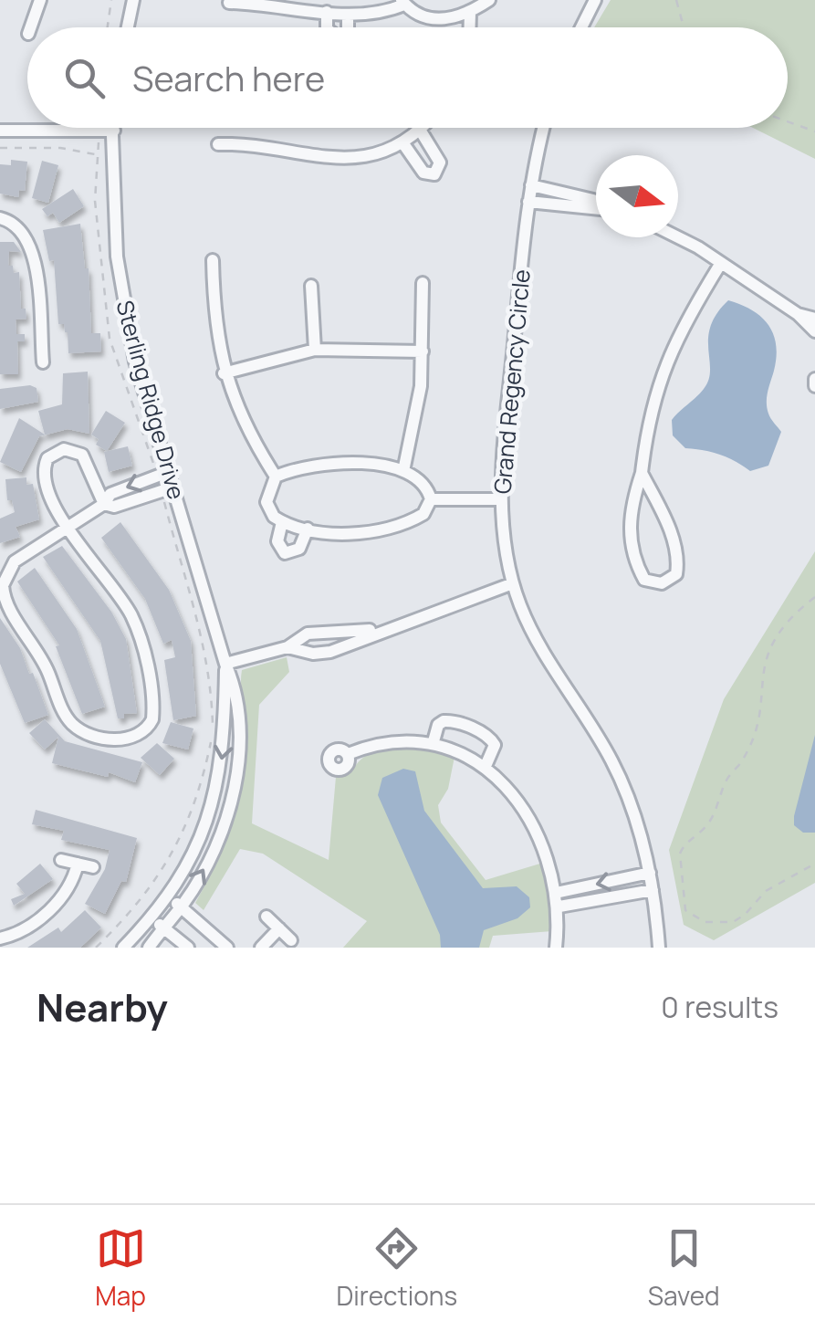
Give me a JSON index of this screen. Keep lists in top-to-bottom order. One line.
{"streets":{"street":["Grand Regency Circle","Sterling Ridge Drive"]},"north":"right","page":{"search":"Search here","heading":["Nearby","0 results"],"nav":["Map","Directions","Saved"]}}
